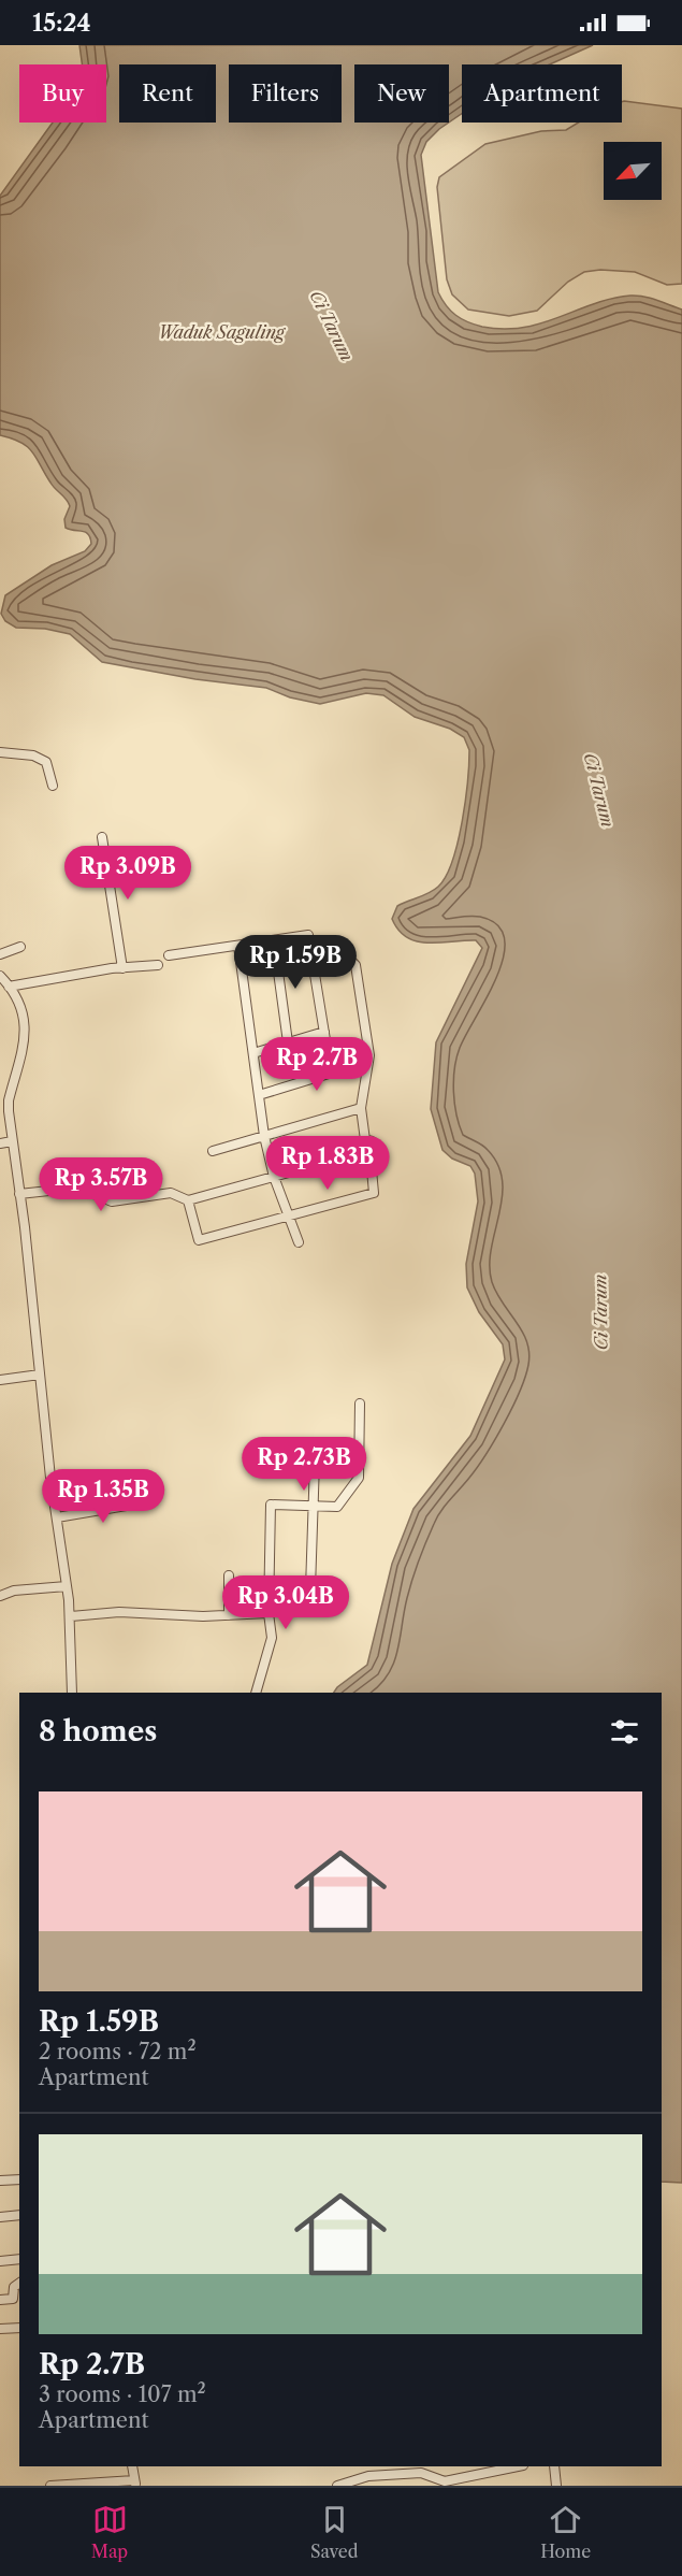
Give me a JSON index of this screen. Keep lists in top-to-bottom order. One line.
{"water":["Ci Tarum","Waduk Saguling"],"north":"bottom left","page":{"status":"15:24","chip":["Buy","Rent","Filters","New","Apartment"],"price":["Rp 3.09B","Rp 1.59B","Rp 2.7B","Rp 1.83B","Rp 3.57B","Rp 2.73B","Rp 1.35B","Rp 3.04B"],"heading":"8 homes","list":[{"name":"Rp 1.59B","note":"2 rooms · 72 m² · Apartment"},{"name":"Rp 2.7B","note":"3 rooms · 107 m² · Apartment"}],"tabs":["Map","Saved","Home"]}}
